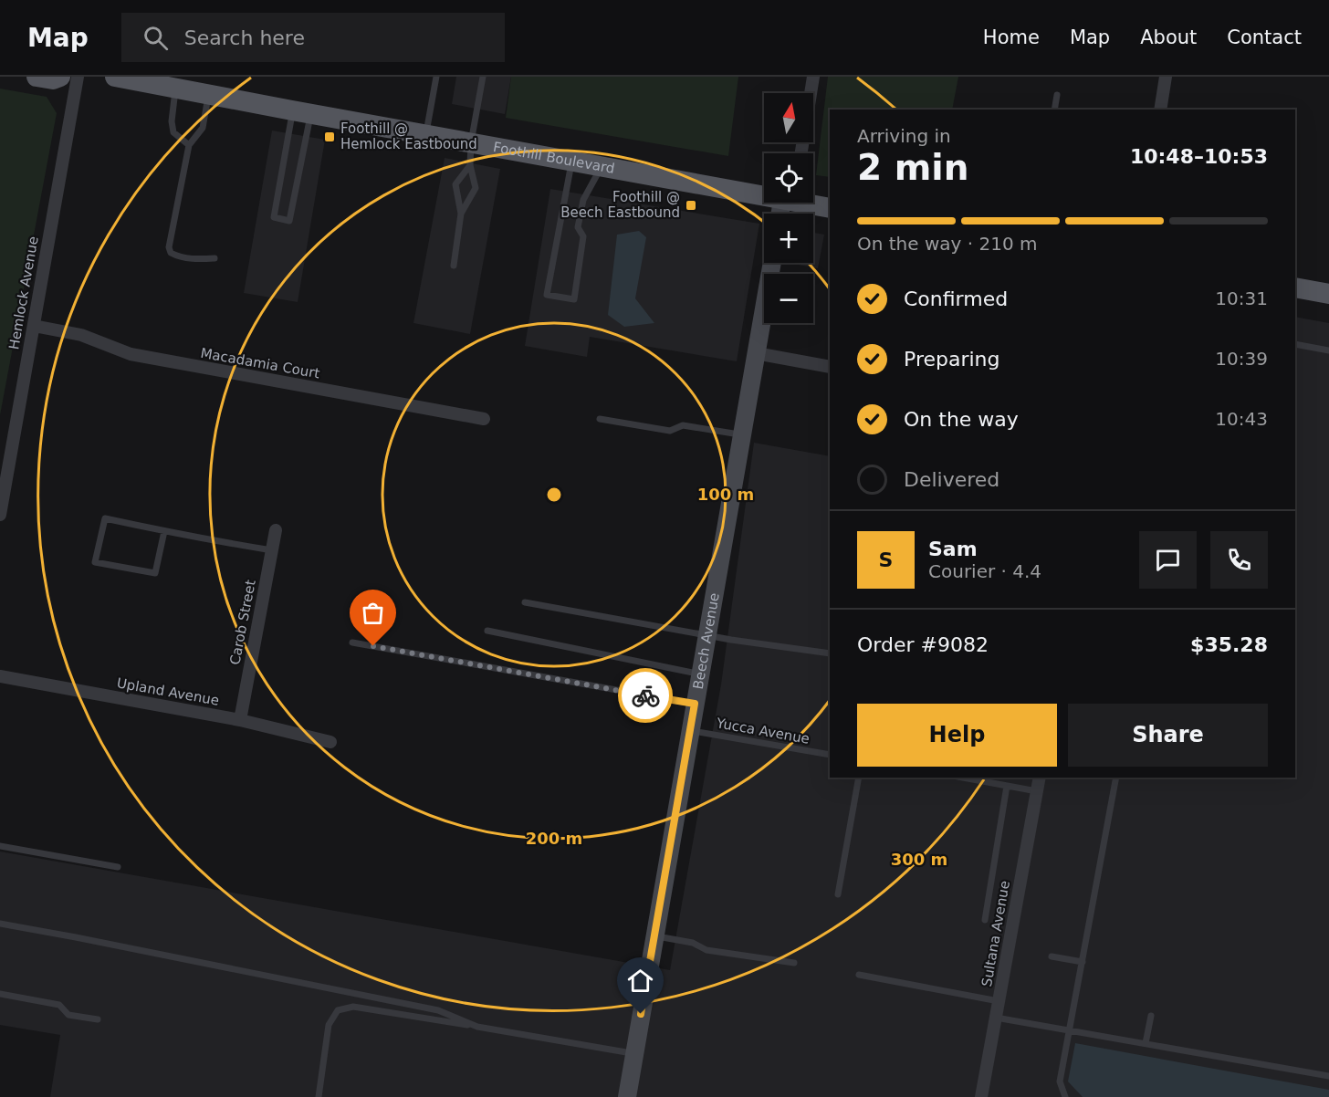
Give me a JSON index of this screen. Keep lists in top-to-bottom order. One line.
{"streets":{"main road":["Foothill Boulevard","Beech Avenue"],"street":["Hemlock Avenue","Macadamia Court","Carob Street","Upland Avenue","Sultana Avenue"],"lane":["Yucca Avenue"]},"crossings":[["Hemlock Avenue","Macadamia Court"],["Carob Street","Upland Avenue"],["Beech Avenue","Yucca Avenue"]],"places":{"transit":["Foothill @ Hemlock Eastbound","Foothill @ Beech Eastbound"]},"north":"top","page":{"header":"Map","search":"Search here","nav":["Home","Map","About","Contact"],"map_buttons":["+","−"],"heading":["2 min","Arriving in","10:48–10:53"],"panel":["Sam","Courier · 4.4","Order #9082","$35.28"],"bar":"On the way · 210 m","list":[["Confirmed","10:31"],["Preparing","10:39"],["On the way","10:43"],"Delivered"],"round":"S","buttons":["Help","Share"]},"rings":["100 m","200 m","300 m"]}
